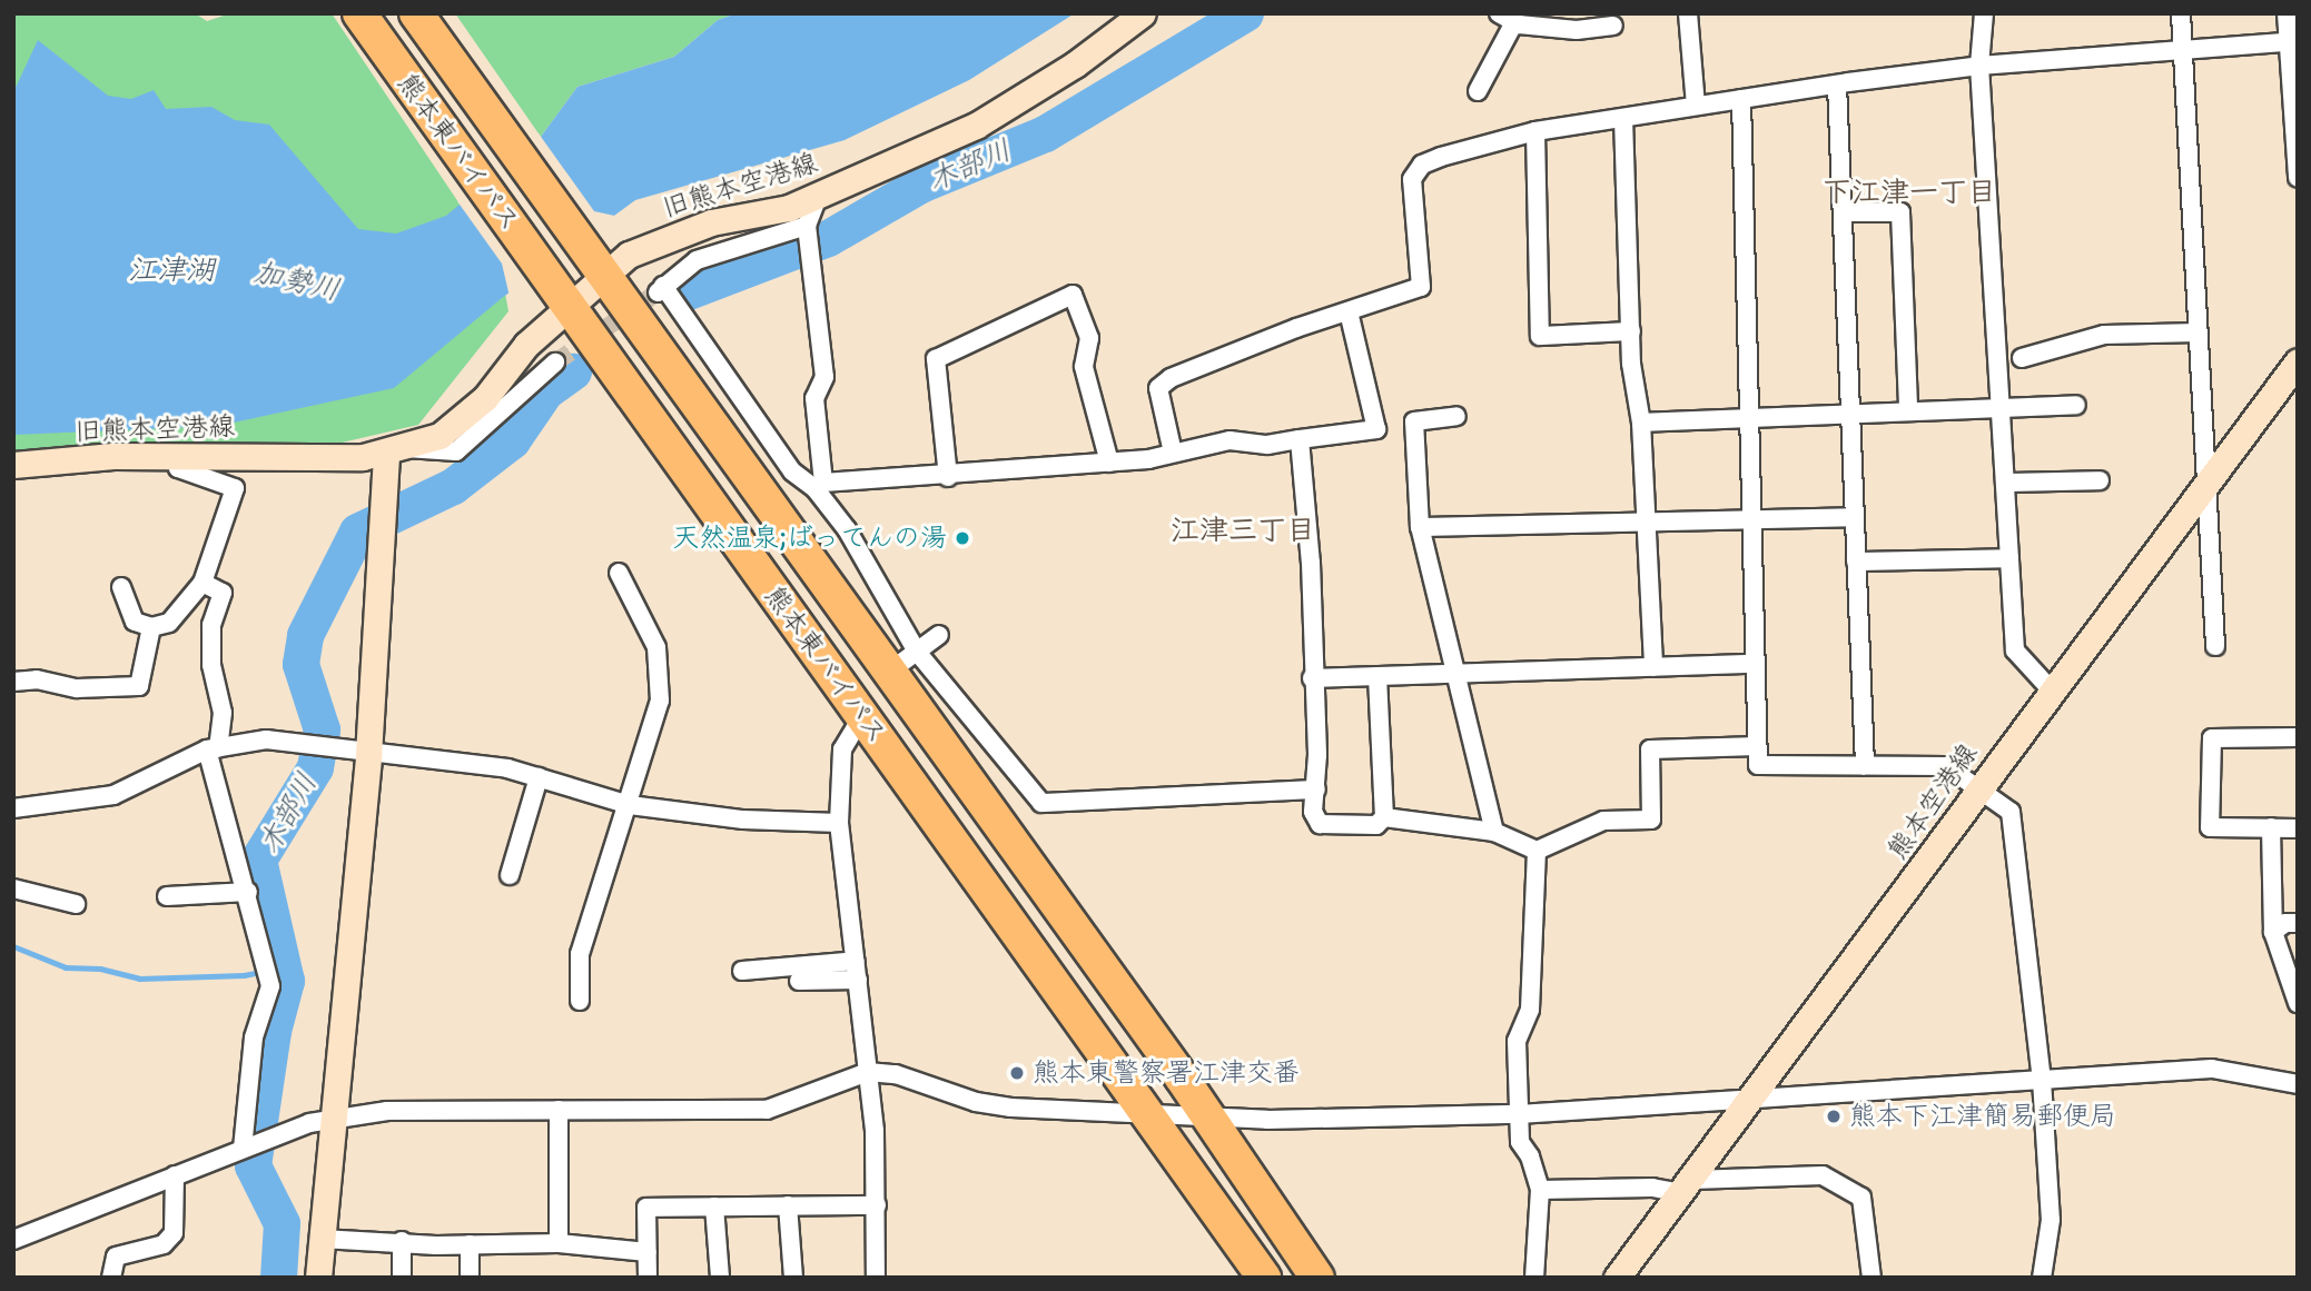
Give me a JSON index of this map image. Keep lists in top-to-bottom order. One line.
{"streets":{"highway":["熊本東バイパス"],"street":["旧熊本空港線","熊本空港線"]},"crossings":[["熊本東バイパス","旧熊本空港線"]],"districts":["下江津一丁目","江津三丁目"],"water":["木部川","江津湖","加勢川"],"places":["天然温泉;ばってんの湯","熊本東警察署江津交番","熊本下江津簡易郵便局"]}
